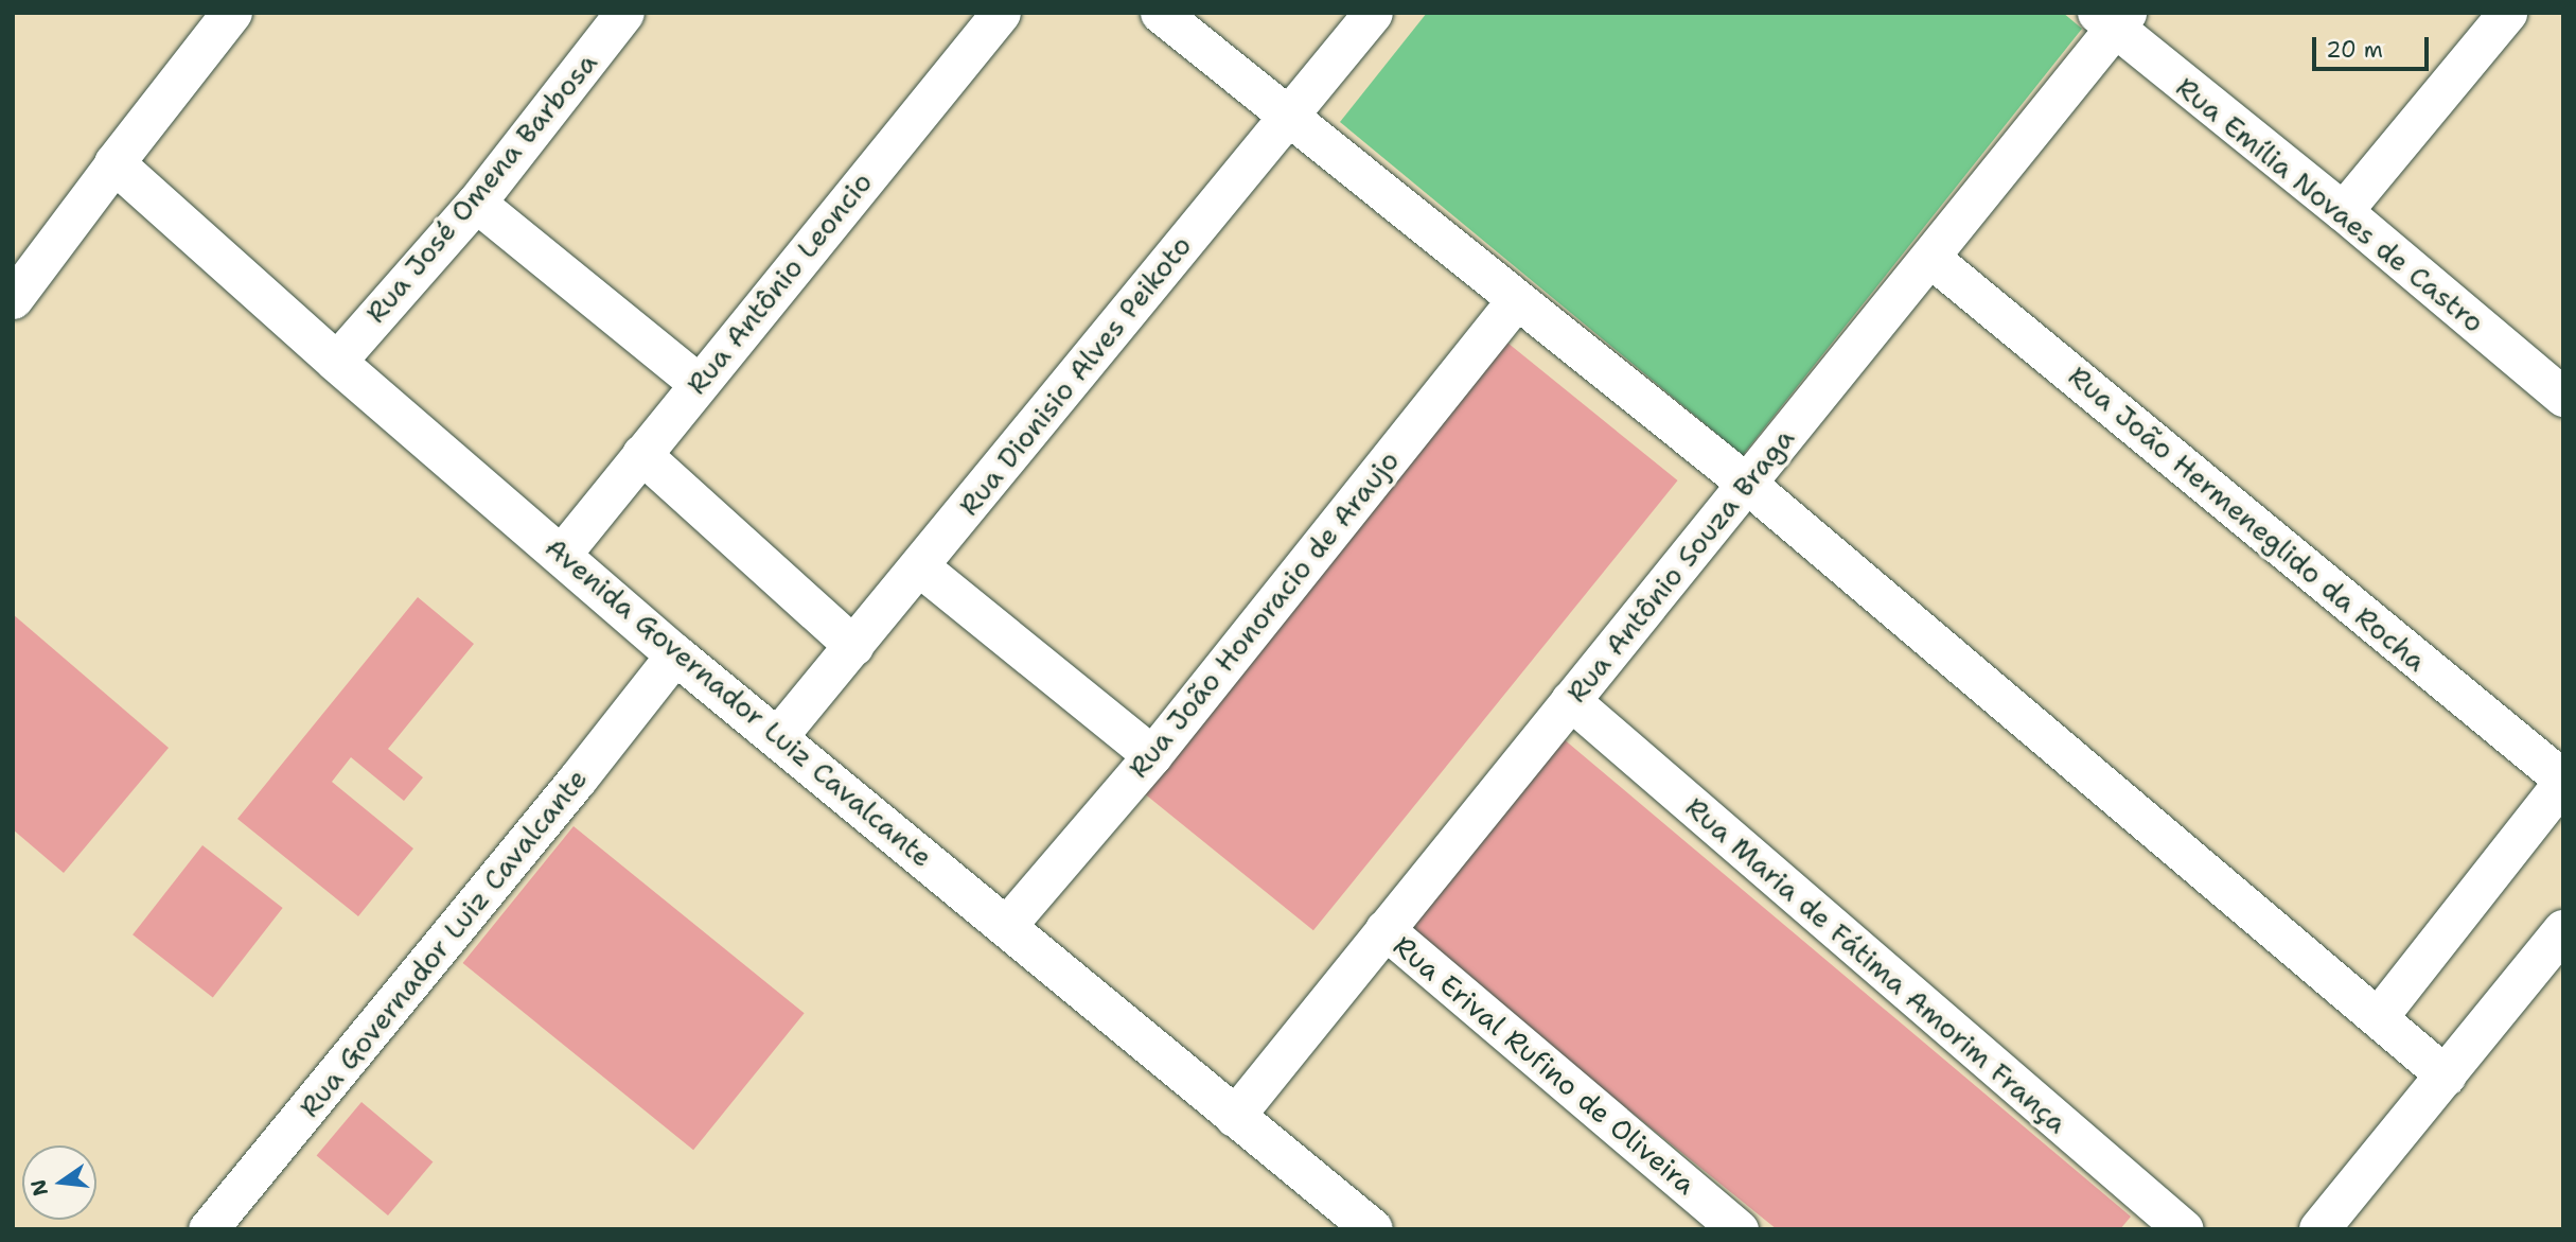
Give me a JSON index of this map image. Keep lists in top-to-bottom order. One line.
{"streets":{"street":["Rua José Omena Barbosa","Rua Emília Novaes de Castro","Rua Antônio Leoncio","Rua Dionisio Alves Peikoto","Rua João Hermeneglido da Rocha","Rua Antônio Souza Braga","Rua João Honoracio de Araujo","Avenida Governador Luiz Cavalcante","Rua Governador Luiz Cavalcante","Rua Maria de Fátima Amorim França","Rua Erival Rufino de Oliveira"]},"crossings":[["Rua José Omena Barbosa","Avenida Governador Luiz Cavalcante"],["Rua Emília Novaes de Castro","Rua Antônio Souza Braga"],["Rua Antônio Leoncio","Avenida Governador Luiz Cavalcante"],["Rua Dionisio Alves Peikoto","Avenida Governador Luiz Cavalcante"],["Rua João Hermeneglido da Rocha","Rua Antônio Souza Braga"],["Rua Antônio Souza Braga","Avenida Governador Luiz Cavalcante"],["Rua Antônio Souza Braga","Rua Maria de Fátima Amorim França"],["Rua Antônio Souza Braga","Rua Erival Rufino de Oliveira"],["Rua João Honoracio de Araujo","Avenida Governador Luiz Cavalcante"],["Avenida Governador Luiz Cavalcante","Rua Governador Luiz Cavalcante"]],"scale_bar":"20 m","north":"left"}
